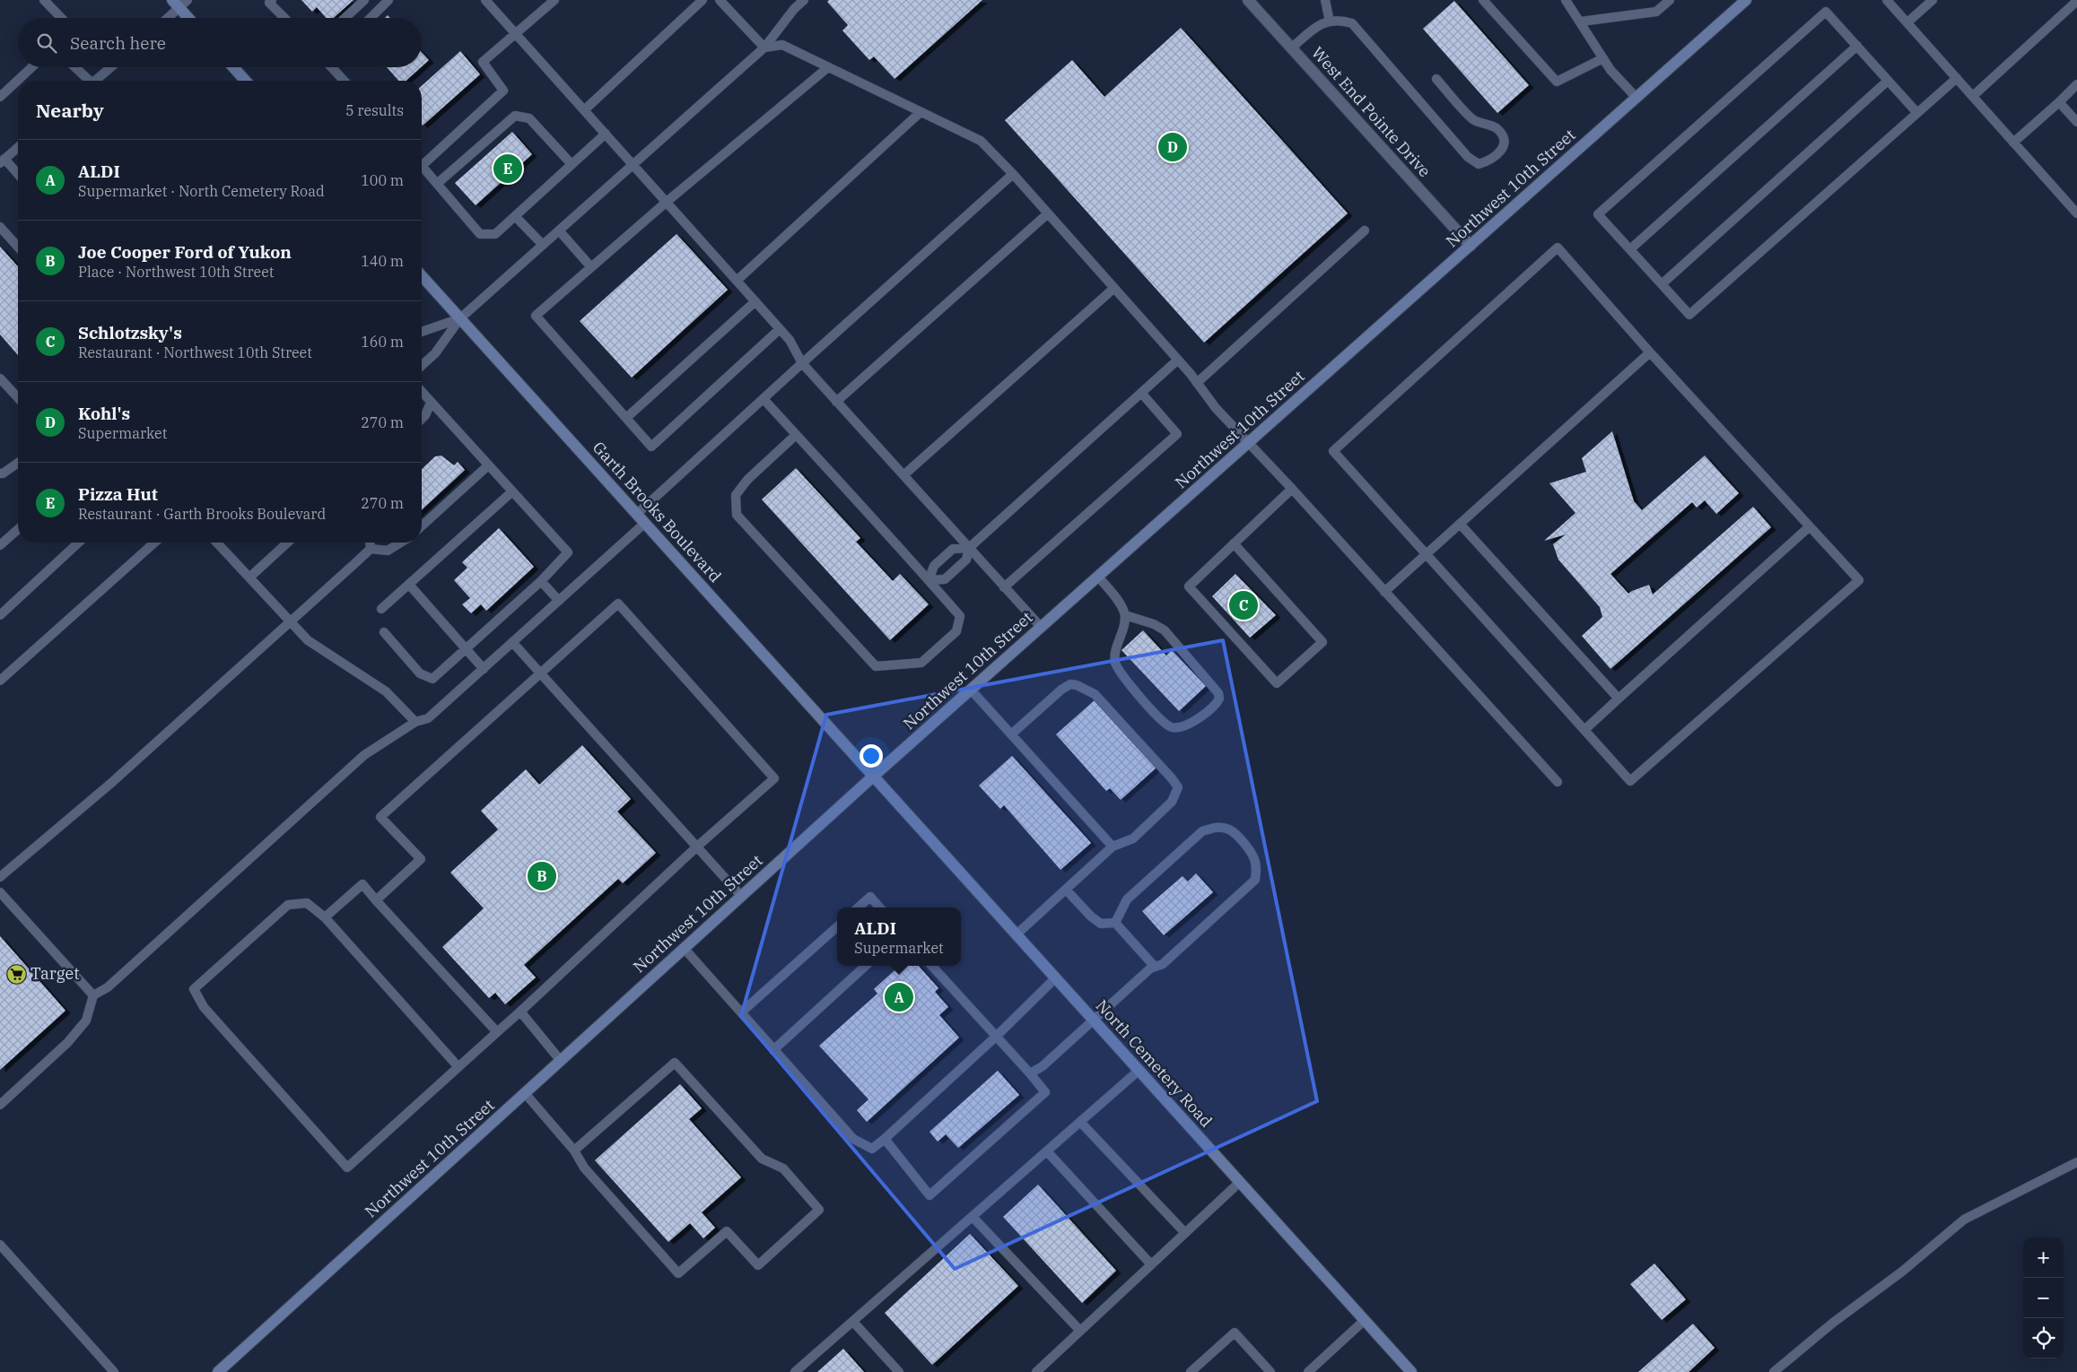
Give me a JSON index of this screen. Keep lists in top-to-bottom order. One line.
{"streets":{"street":["West End Pointe Drive","Northwest 10th Street","Garth Brooks Boulevard","North Cemetery Road"]},"crossings":[["West End Pointe Drive","Northwest 10th Street"],["Northwest 10th Street","Garth Brooks Boulevard"],["Northwest 10th Street","North Cemetery Road"],["Garth Brooks Boulevard","North Cemetery Road"]],"places":{"supermarket":["Target"]},"page":{"search":"Search here","heading":["Nearby","5 results"],"pins":["D","E","C","B","A"],"list":[{"mark":"A","name":"ALDI","note":"Supermarket · North Cemetery Road","value":"100 m"},{"mark":"B","name":"Joe Cooper Ford of Yukon","note":"Place · Northwest 10th Street","value":"140 m"},{"mark":"C","name":"Schlotzsky's","note":"Restaurant · Northwest 10th Street","value":"160 m"},{"mark":"D","name":"Kohl's","note":"Supermarket","value":"270 m"},{"mark":"E","name":"Pizza Hut","note":"Restaurant · Garth Brooks Boulevard","value":"270 m"}],"popup":["ALDI","Supermarket"],"map_buttons":["+","−"]}}
